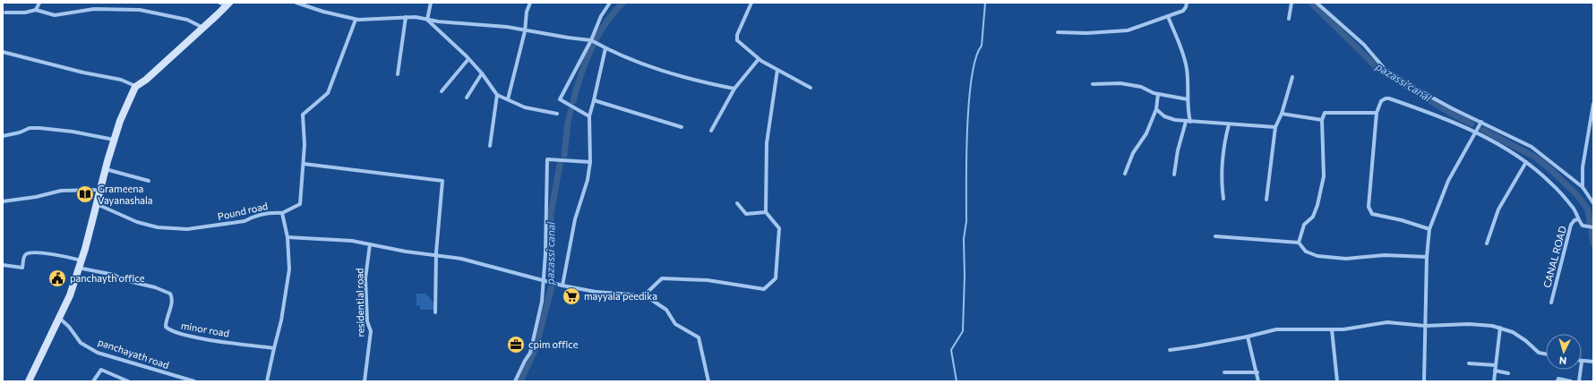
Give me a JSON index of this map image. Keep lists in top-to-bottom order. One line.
{"streets":{"street":["Pound road","CANAL ROAD","residential road","minor road","panchayath road"]},"crossings":[["Pound road","minor road"]],"water":["pazassi canal"],"places":{"library":["Grameena Vayanashala"],"public building":["panchayth office"],"supermarket":["mayyala peedika"],"office":["cpim office"]},"north":"bottom"}
